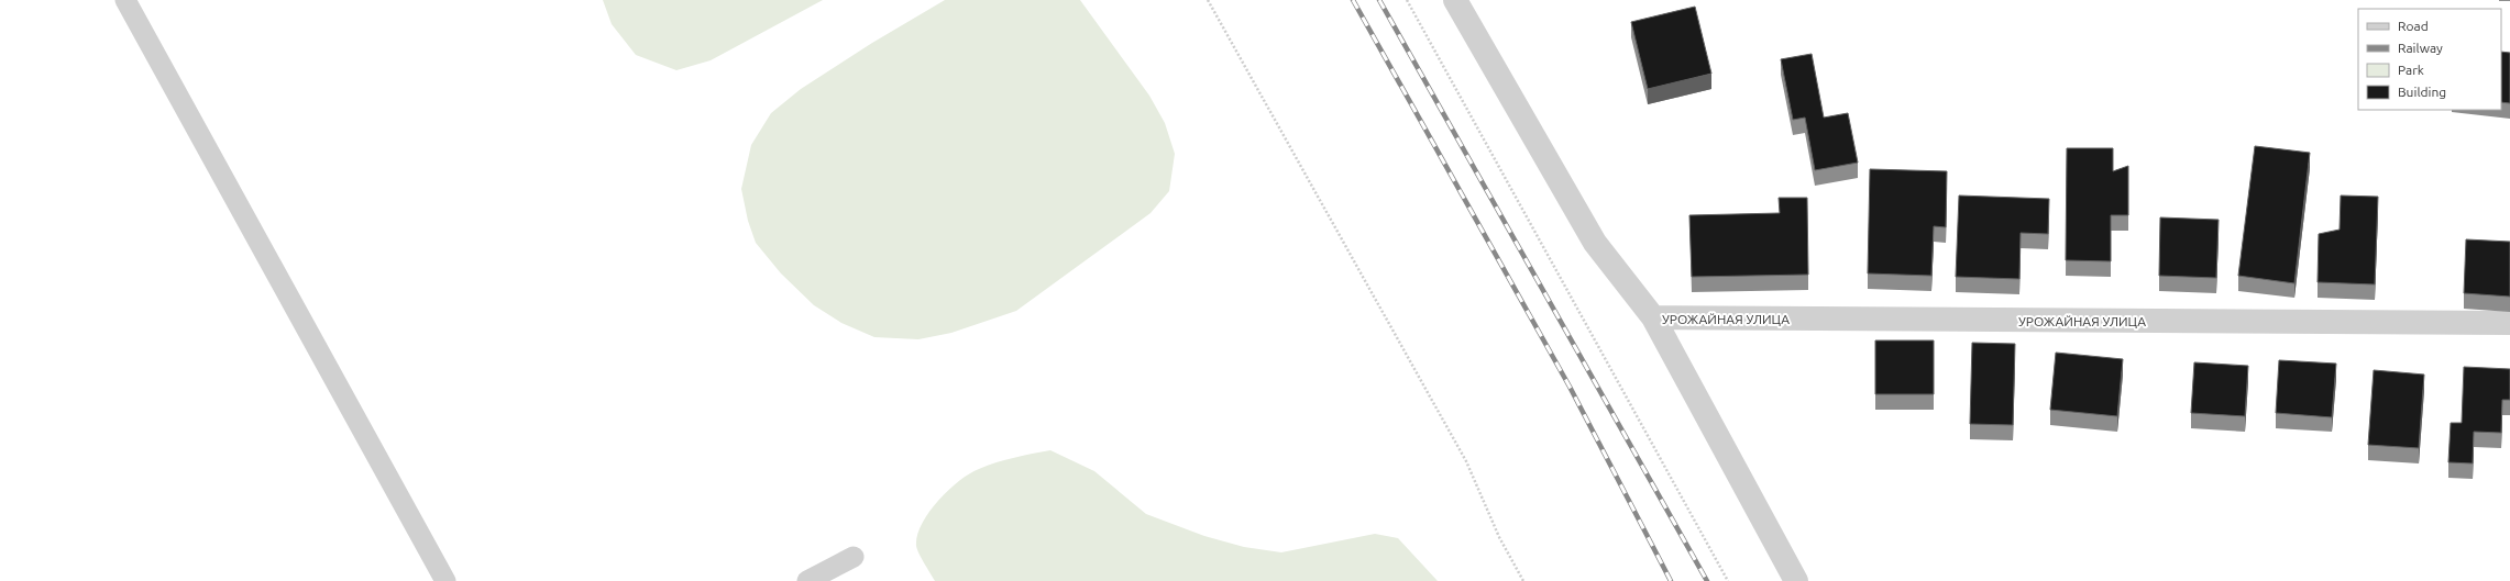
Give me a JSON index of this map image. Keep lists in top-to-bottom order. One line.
{"streets":{"street":["УРОЖАЙНАЯ УЛИЦА"]},"legend":["Road","Railway","Park","Building"]}
